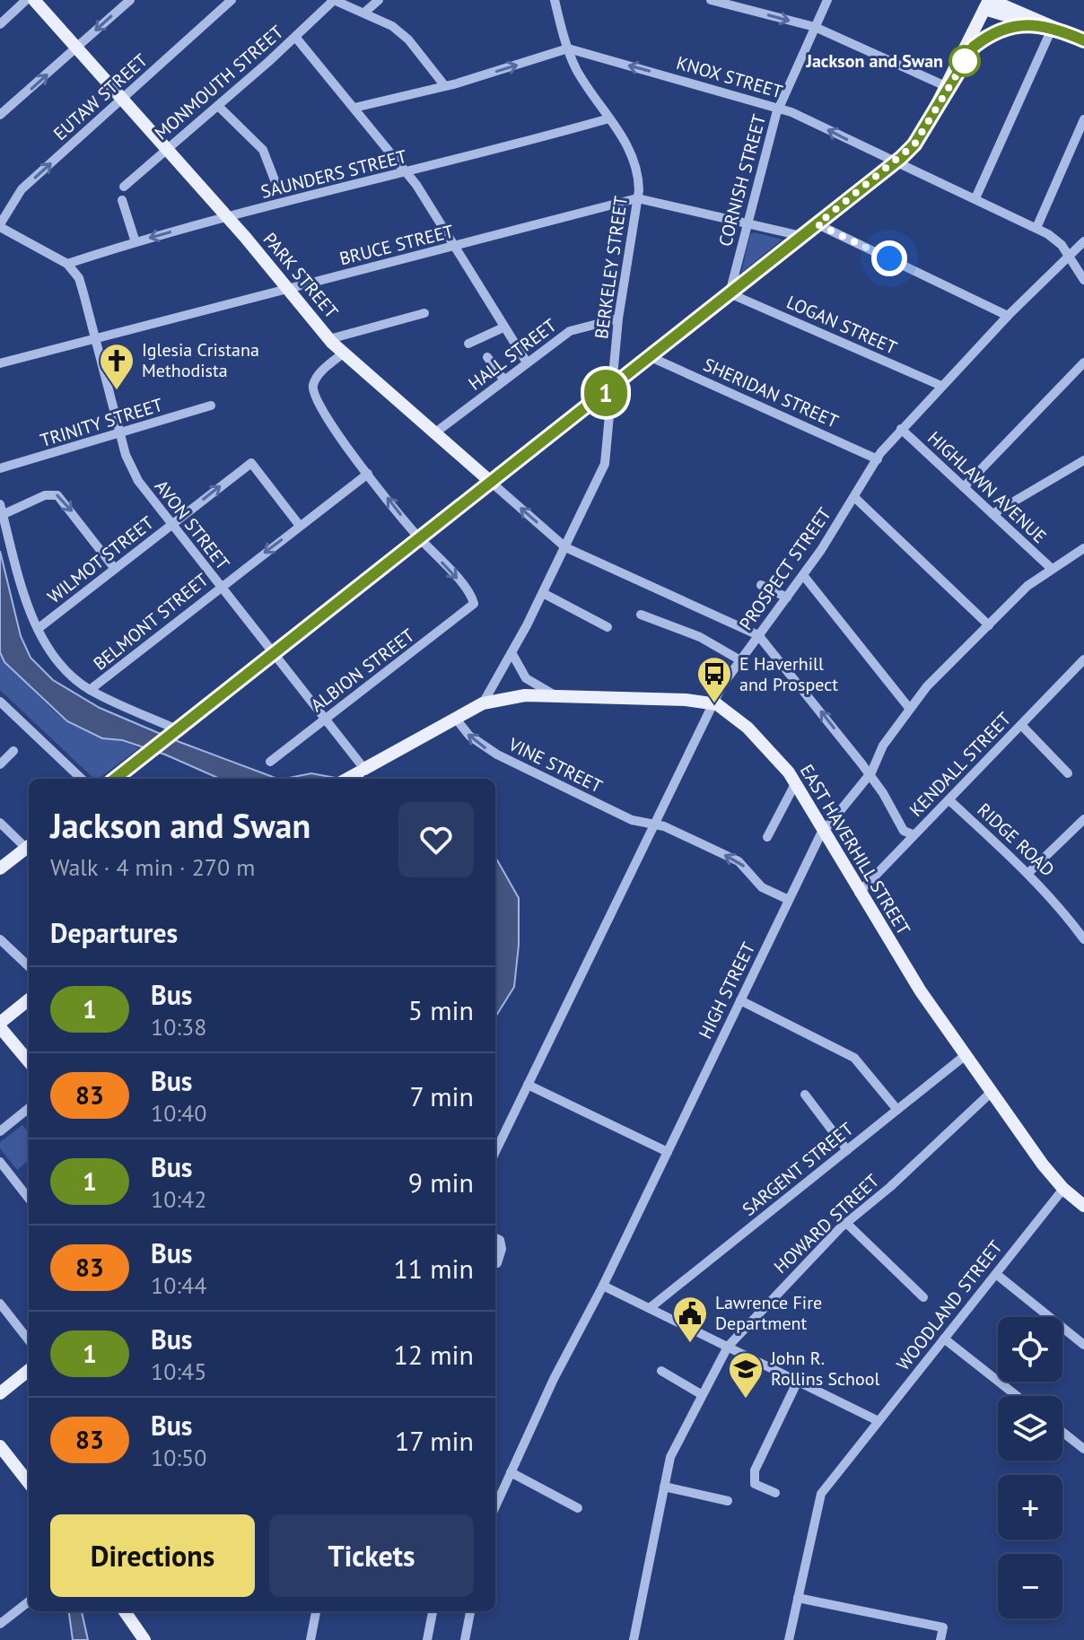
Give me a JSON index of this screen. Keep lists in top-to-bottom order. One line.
{"streets":{"main road":["PARK STREET","EAST HAVERHILL STREET"],"street":["KNOX STREET","MONMOUTH STREET","EUTAW STREET","SAUNDERS STREET","CORNISH STREET","BRUCE STREET","BERKELEY STREET","LOGAN STREET","HALL STREET","SHERIDAN STREET","TRINITY STREET","HIGHLAWN AVENUE","AVON STREET","WILMOT STREET","PROSPECT STREET","BELMONT STREET","ALBION STREET","KENDALL STREET","VINE STREET","RIDGE ROAD","HIGH STREET","SARGENT STREET","HOWARD STREET","WOODLAND STREET"]},"crossings":[["KNOX STREET","CORNISH STREET"],["KNOX STREET","BERKELEY STREET"],["KNOX STREET","PROSPECT STREET"],["MONMOUTH STREET","PARK STREET"],["EUTAW STREET","PARK STREET"],["SAUNDERS STREET","BERKELEY STREET"],["SAUNDERS STREET","PARK STREET"],["SAUNDERS STREET","AVON STREET"],["CORNISH STREET","BRUCE STREET"],["CORNISH STREET","LOGAN STREET"],["BRUCE STREET","BERKELEY STREET"],["BRUCE STREET","PARK STREET"],["BRUCE STREET","AVON STREET"],["BERKELEY STREET","PARK STREET"],["BERKELEY STREET","HALL STREET"],["BERKELEY STREET","EAST HAVERHILL STREET"],["PARK STREET","HALL STREET"],["PARK STREET","PROSPECT STREET"],["LOGAN STREET","PROSPECT STREET"],["SHERIDAN STREET","PROSPECT STREET"],["TRINITY STREET","AVON STREET"],["HIGHLAWN AVENUE","PROSPECT STREET"],["HIGHLAWN AVENUE","HIGH STREET"],["AVON STREET","WILMOT STREET"],["AVON STREET","BELMONT STREET"],["AVON STREET","ALBION STREET"],["AVON STREET","EAST HAVERHILL STREET"],["WILMOT STREET","BELMONT STREET"],["PROSPECT STREET","VINE STREET"],["PROSPECT STREET","EAST HAVERHILL STREET"],["KENDALL STREET","RIDGE ROAD"],["KENDALL STREET","EAST HAVERHILL STREET"],["VINE STREET","EAST HAVERHILL STREET"],["VINE STREET","HIGH STREET"],["EAST HAVERHILL STREET","HIGH STREET"],["EAST HAVERHILL STREET","SARGENT STREET"],["EAST HAVERHILL STREET","HOWARD STREET"],["EAST HAVERHILL STREET","WOODLAND STREET"]],"one_way":["KNOX STREET","VINE STREET"],"places":{"other":["Jackson and Swan"],"church":["Iglesia Cristana Methodista"],"bus stop":["E Haverhill and Prospect"],"public building":["Lawrence Fire Department"],"school or university":["John R. Rollins School"]},"lines":["bus line 1"],"page":{"on_map":"1","heading":[["Jackson and Swan","Walk · 4 min · 270 m"],"Departures"],"list":[{"mark":"1","name":"Bus","note":"10:38","value":"5 min"},{"mark":"83","name":"Bus","note":"10:40","value":"7 min"},{"mark":"1","name":"Bus","note":"10:42","value":"9 min"},{"mark":"83","name":"Bus","note":"10:44","value":"11 min"},{"mark":"1","name":"Bus","note":"10:45","value":"12 min"},{"mark":"83","name":"Bus","note":"10:50","value":"17 min"}],"map_buttons":["+","−"],"buttons":["Directions","Tickets"]}}
